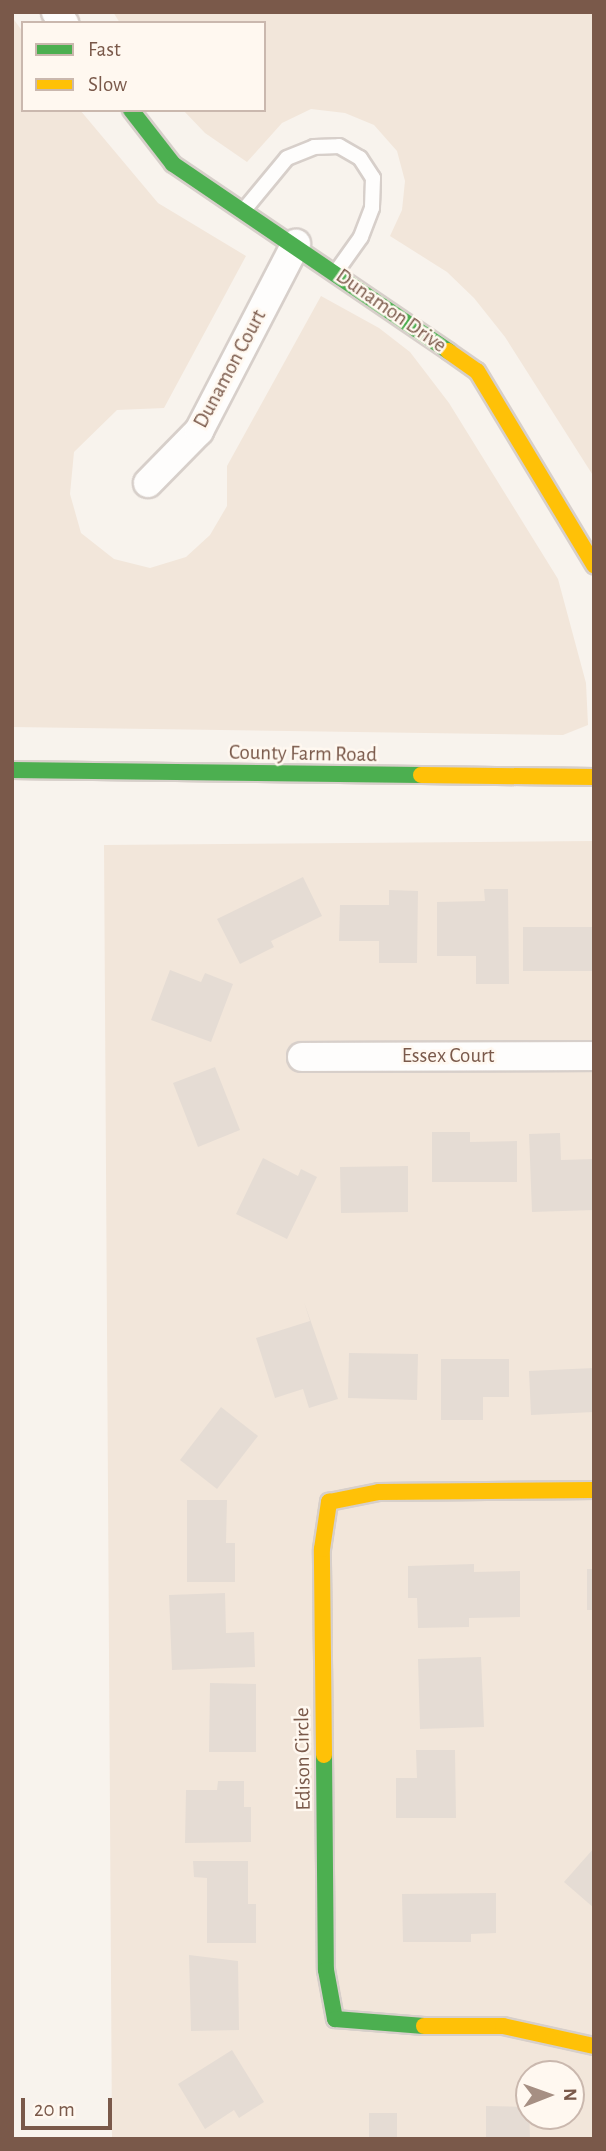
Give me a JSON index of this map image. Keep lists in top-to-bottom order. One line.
{"streets":{"street":["Dunamon Drive","Dunamon Court","County Farm Road","Essex Court","Edison Circle"]},"crossings":[["Dunamon Drive","Dunamon Court"]],"legend":["Fast","Slow"],"scale_bar":"20 m","north":"right"}
